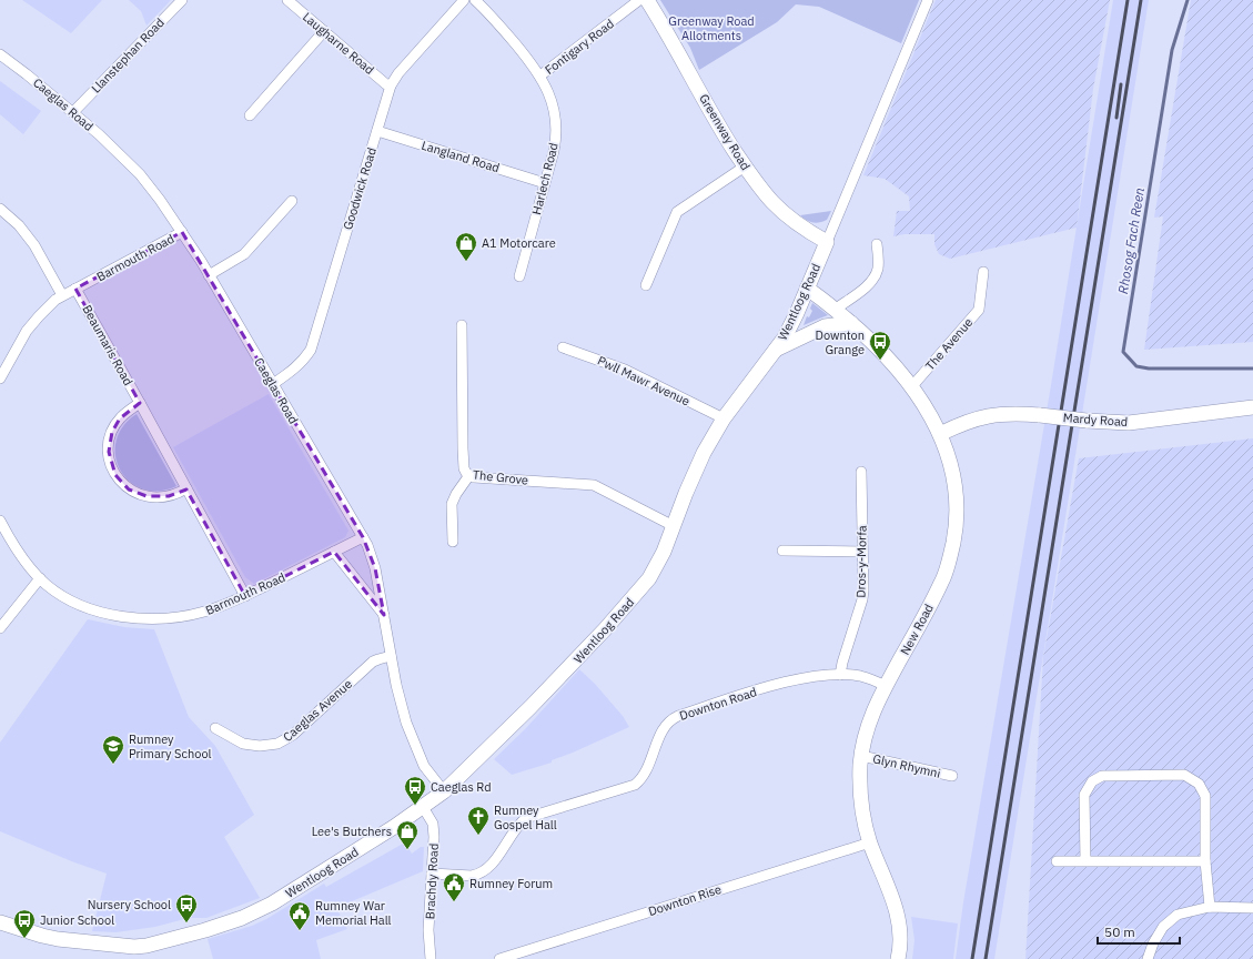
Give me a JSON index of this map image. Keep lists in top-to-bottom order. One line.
{"streets":{"main road":["Greenway Road","Wentloog Road","Mardy Road","New Road"],"street":["Laugharne Road","Fontigary Road","Llanstephan Road","Caeglas Road","Langland Road","Harlech Road","Goodwick Road","Barmouth Road","The Avenue","Beaumaris Road","Pwll Mawr Avenue","The Grove","Dros-y-Morfa","Downton Road","Caeglas Avenue","Glyn Rhymni","Brachdy Road","Downton Rise"]},"crossings":[["Laugharne Road","Goodwick Road"],["Fontigary Road","Harlech Road"],["Llanstephan Road","Caeglas Road"],["Caeglas Road","Goodwick Road"],["Caeglas Road","Barmouth Road"],["Caeglas Road","Wentloog Road"],["Caeglas Road","Caeglas Avenue"],["Greenway Road","Wentloog Road"],["Langland Road","Harlech Road"],["Langland Road","Goodwick Road"],["Barmouth Road","Beaumaris Road"],["Wentloog Road","Pwll Mawr Avenue"],["Wentloog Road","The Grove"],["Wentloog Road","New Road"],["Wentloog Road","Brachdy Road"],["The Avenue","New Road"],["Mardy Road","New Road"],["Dros-y-Morfa","Downton Road"],["New Road","Downton Road"],["New Road","Glyn Rhymni"],["New Road","Downton Rise"],["Downton Road","Brachdy Road"]],"water":["Rhosog Fach Reen"],"parks":["Greenway Road Allotments"],"places":{"shop":["A1 Motorcare","Lee's Butchers"],"bus stop":["Downton Grange","Caeglas Rd","Nursery School","Junior School"],"school or university":["Rumney Primary School"],"church":["Rumney Gospel Hall"],"public building":["Rumney Forum","Rumney War Memorial Hall"]},"scale_bar":"50 m"}
